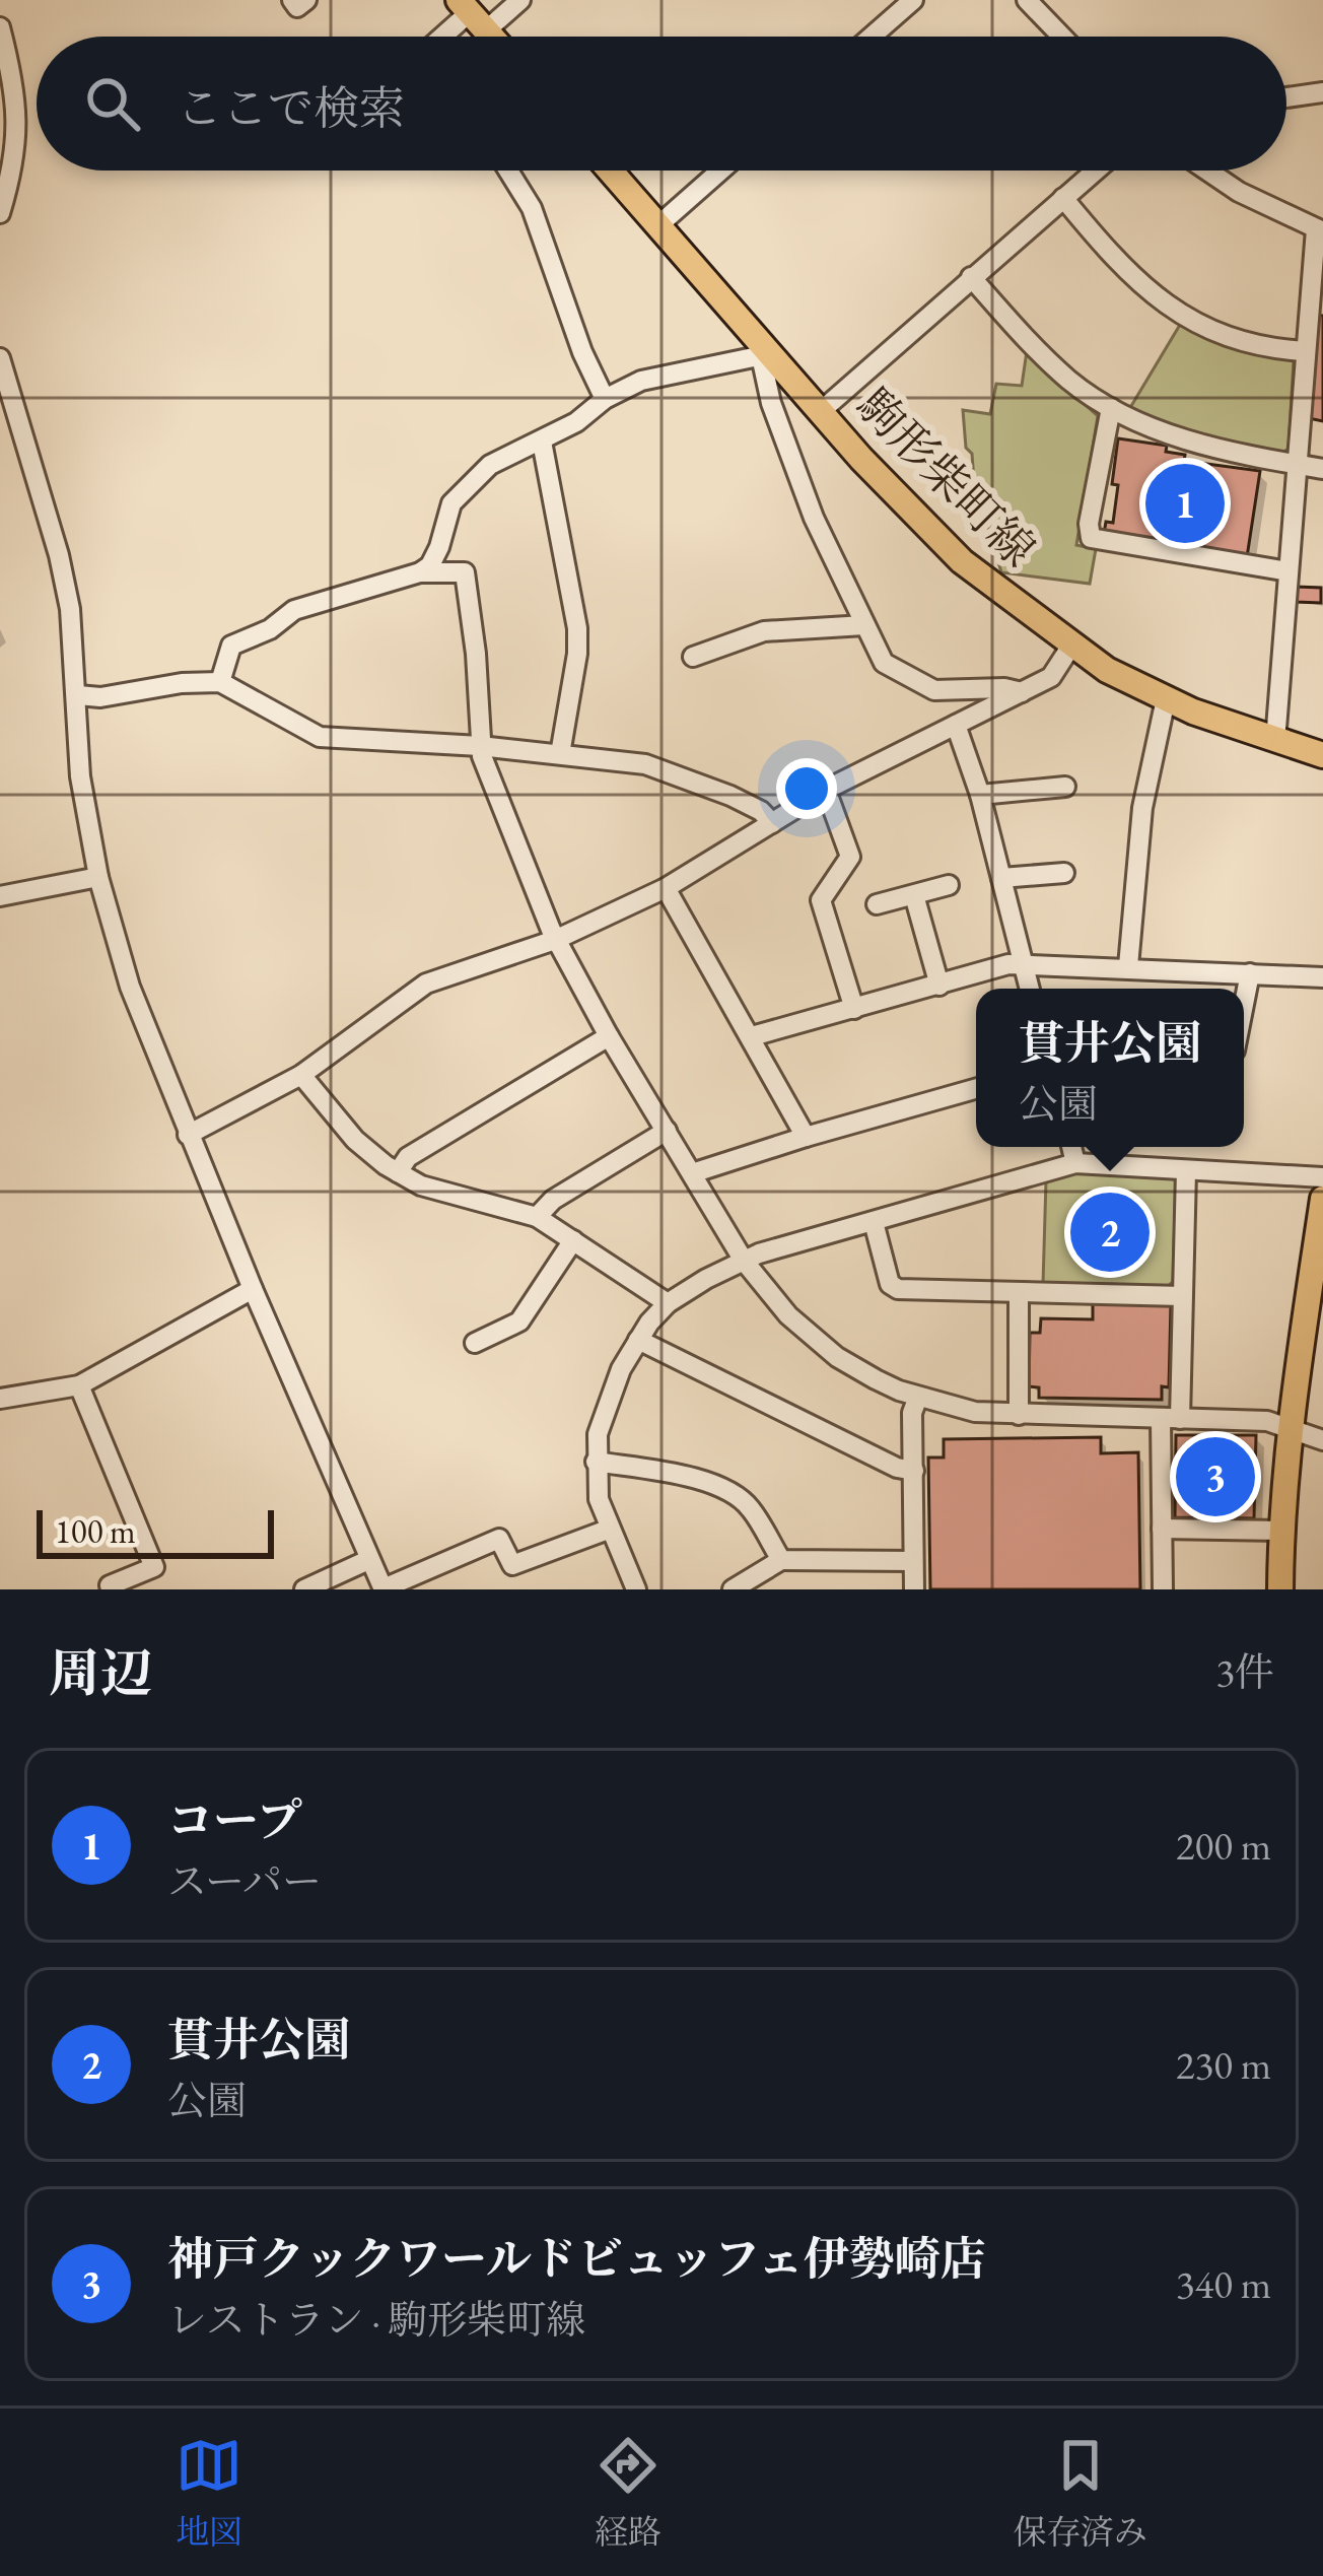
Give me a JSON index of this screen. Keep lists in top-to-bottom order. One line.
{"streets":{"main road":["駒形柴町線"]},"scale_bar":"100 m","page":{"search":"ここで検索","pins":["1","2","3"],"popup":["貫井公園","公園"],"scale":"100 m","heading":["周辺","3件"],"list":[{"mark":"1","name":"コープ","note":"スーパー","value":"200 m"},{"mark":"2","name":"貫井公園","note":"公園","value":"230 m"},{"mark":"3","name":"神戸クックワールドビュッフェ伊勢崎店","note":"レストラン · 駒形柴町線","value":"340 m"}],"nav":["地図","経路","保存済み"]}}
